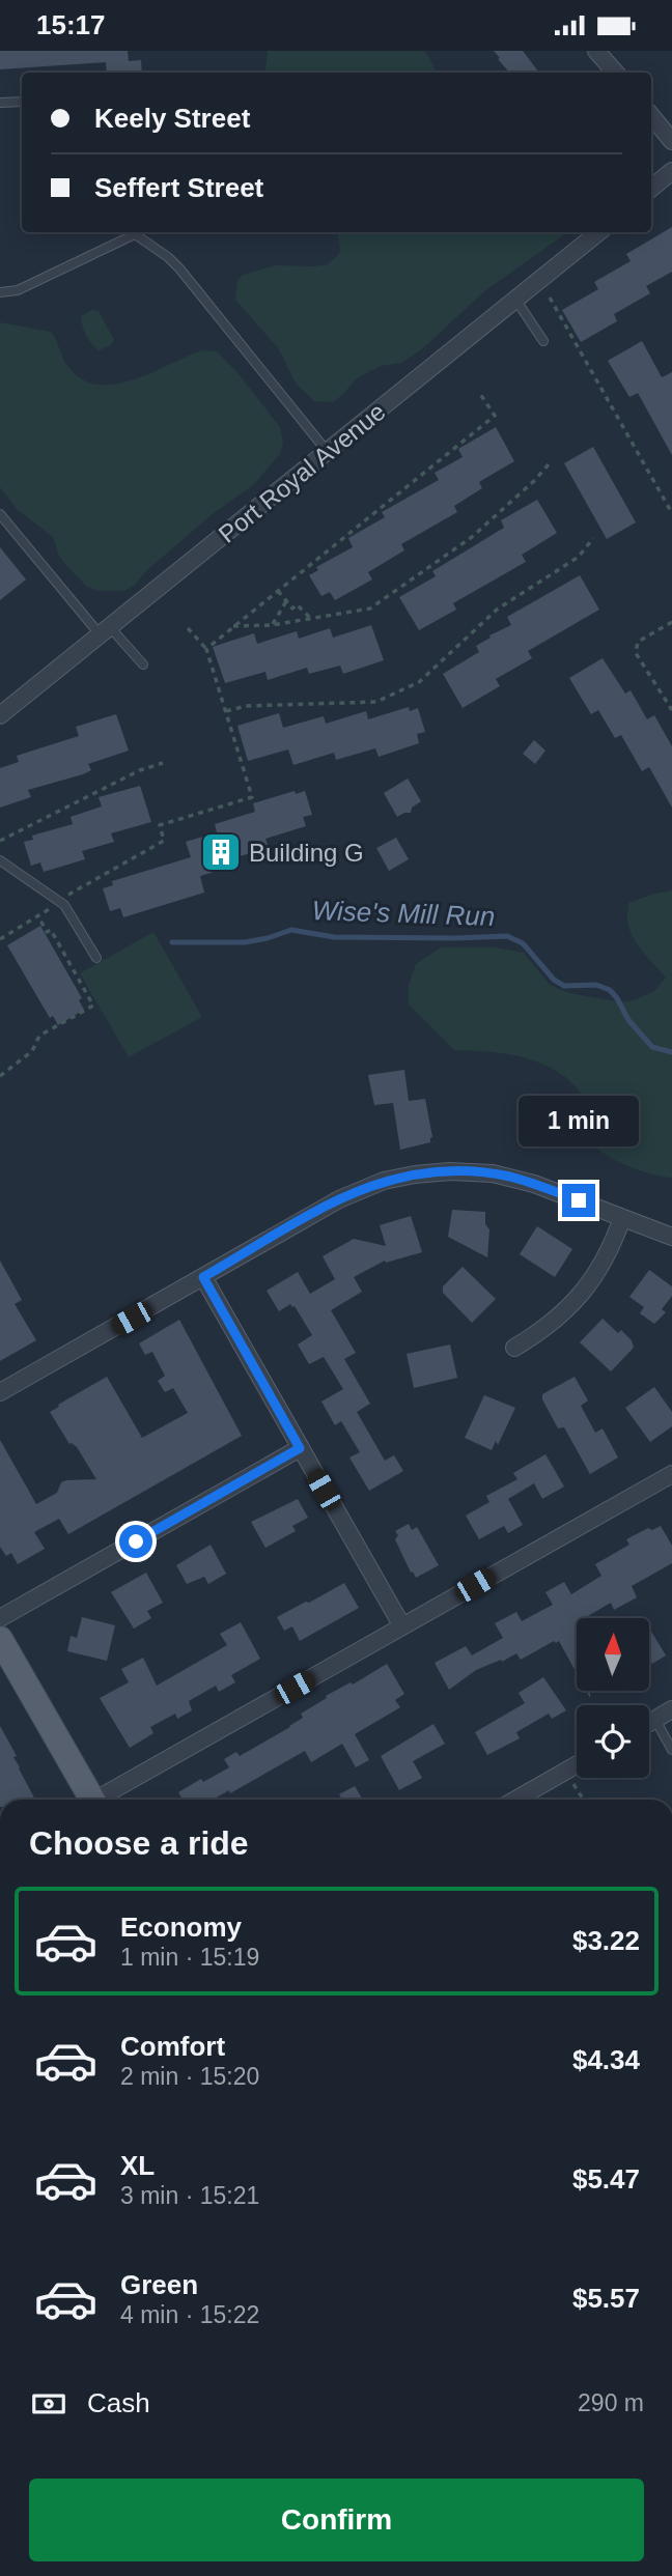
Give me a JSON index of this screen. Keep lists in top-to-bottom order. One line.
{"streets":{"street":["Port Royal Avenue"]},"water":["Wise's Mill Run"],"places":{"building":["Building G"]},"north":"top","page":{"status":"15:17","banner":["Keely Street","Seffert Street"],"bubble":"1 min","heading":"Choose a ride","list":[{"name":"Economy","note":"1 min · 15:19","value":"$3.22"},{"name":"Comfort","note":"2 min · 15:20","value":"$4.34"},{"name":"XL","note":"3 min · 15:21","value":"$5.47"},{"name":"Green","note":"4 min · 15:22","value":"$5.57"}],"pay":["Cash","290 m"],"buttons":"Confirm"}}
